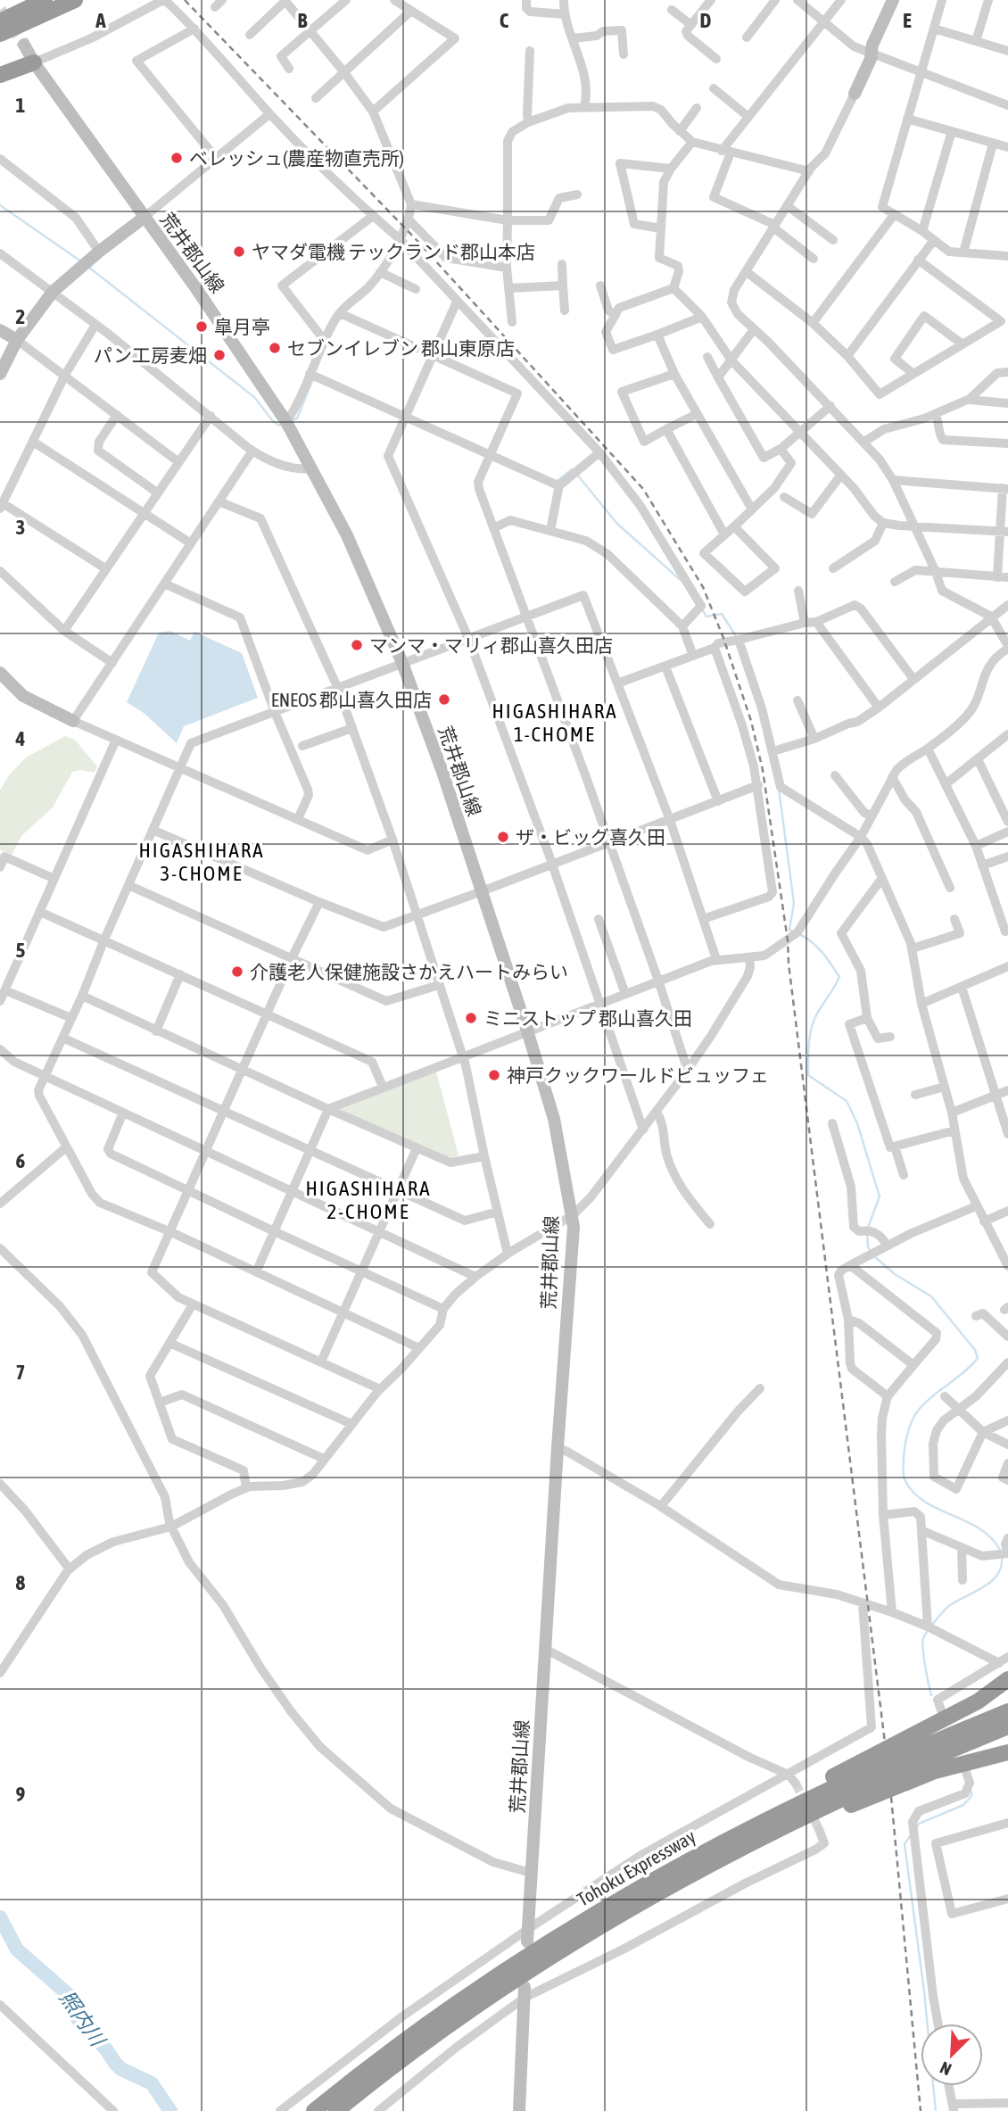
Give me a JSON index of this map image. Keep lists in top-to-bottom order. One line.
{"streets":{"highway":["Tohoku Expressway"],"main road":["荒井郡山線"]},"districts":["HIGASHIHARA 1-CHOME","HIGASHIHARA 3-CHOME","HIGASHIHARA 2-CHOME"],"water":["照内川"],"places":["ベレッシュ(農産物直売所)","ヤマダ電機 テックランド郡山本店","皐月亭","セブンイレブン 郡山東原店","パン工房麦畑","マンマ・マリィ郡山喜久田店","ENEOS 郡山喜久田店","ザ・ビッグ喜久田","介護老人保健施設さかえハートみらい","ミニストップ 郡山喜久田","神戸クックワールドビュッフェ"],"north":"bottom left","grid":{"columns":["A","B","C","D","E"],"rows":["1","2","3","4","5","6","7","8","9"]}}
